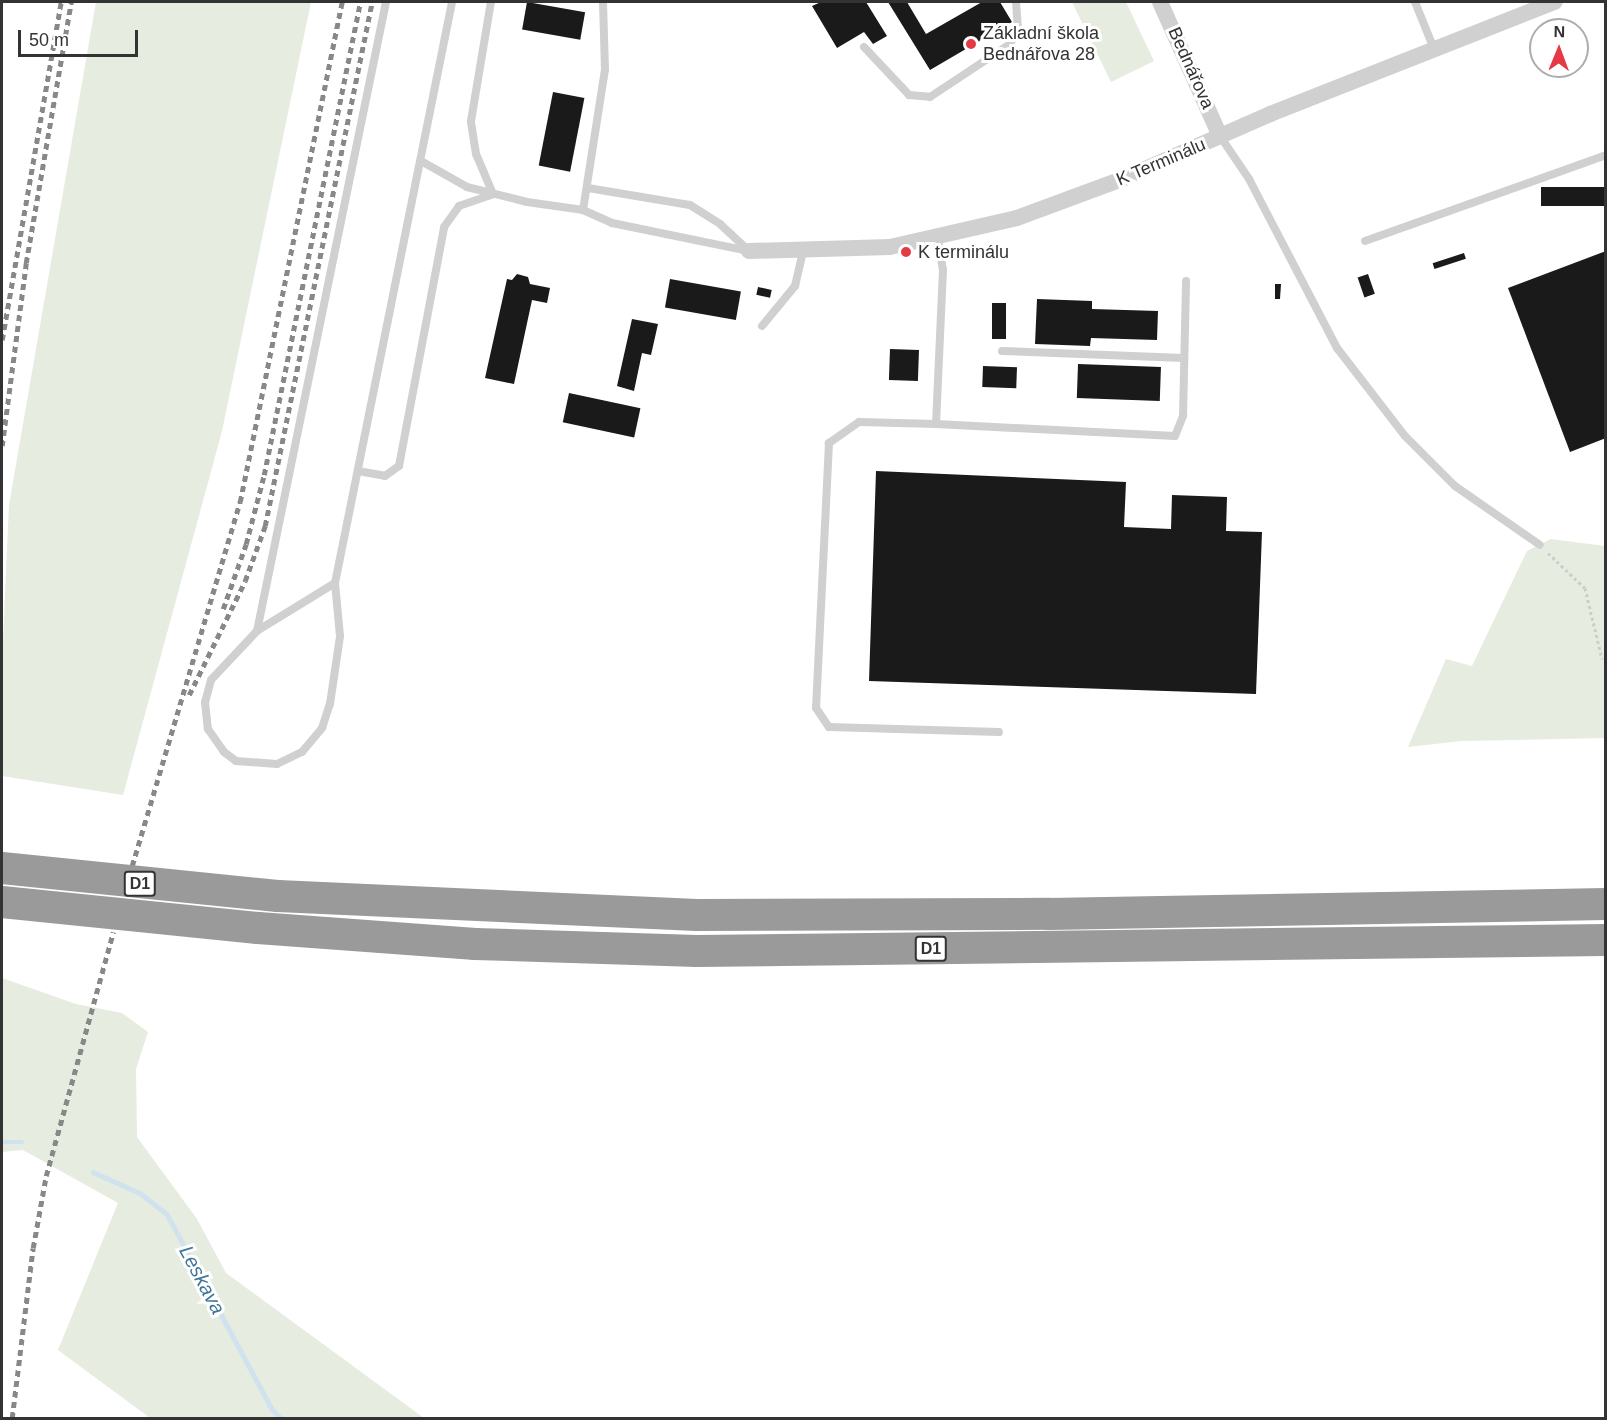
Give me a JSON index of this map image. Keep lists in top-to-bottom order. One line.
{"streets":{"highway":["D1"],"street":["Bednářova","K Terminálu"]},"crossings":[["Bednářova","K Terminálu"]],"water":["Leskava"],"places":["Základní škola Bednářova 28","K terminálu"],"scale_bar":"50 m","north":"top"}
